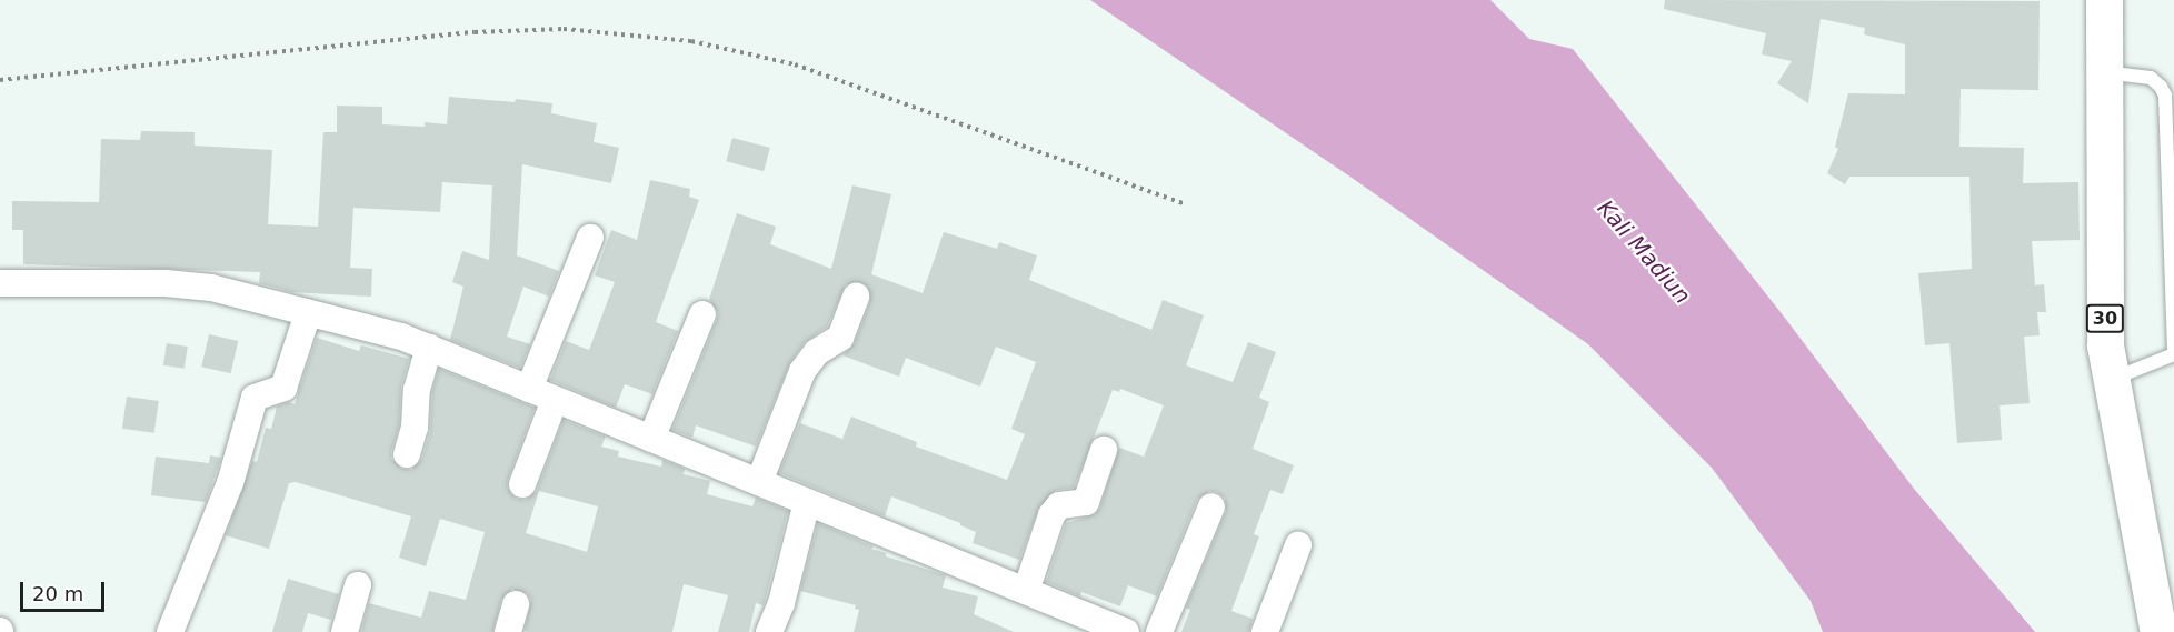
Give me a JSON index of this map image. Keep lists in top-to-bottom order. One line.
{"streets":{"highway":["30"]},"water":["Kali Madiun"],"scale_bar":"20 m"}
